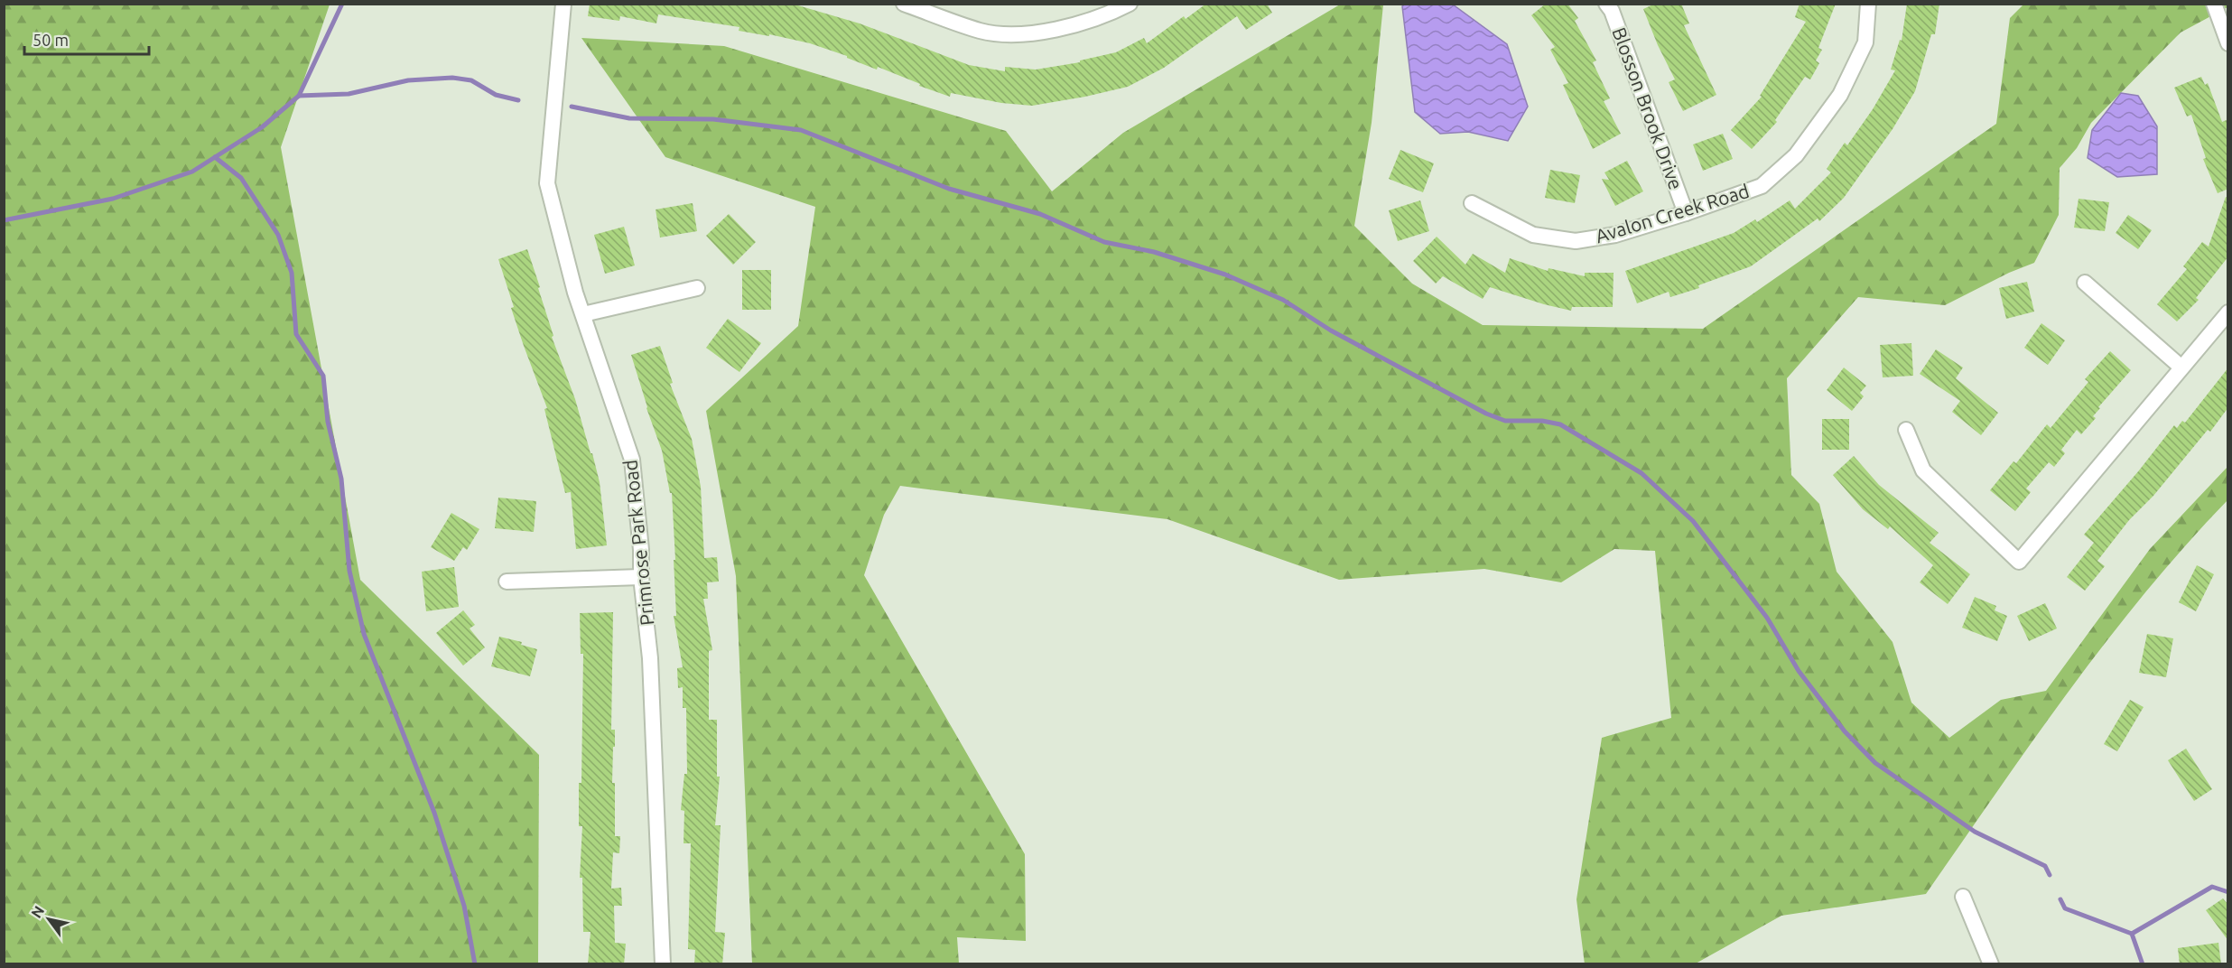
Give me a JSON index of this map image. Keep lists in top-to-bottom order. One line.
{"streets":{"street":["Blosson Brook Drive","Avalon Creek Road","Primrose Park Road"]},"crossings":[["Blosson Brook Drive","Avalon Creek Road"]],"scale_bar":"50 m","north":"top left"}
